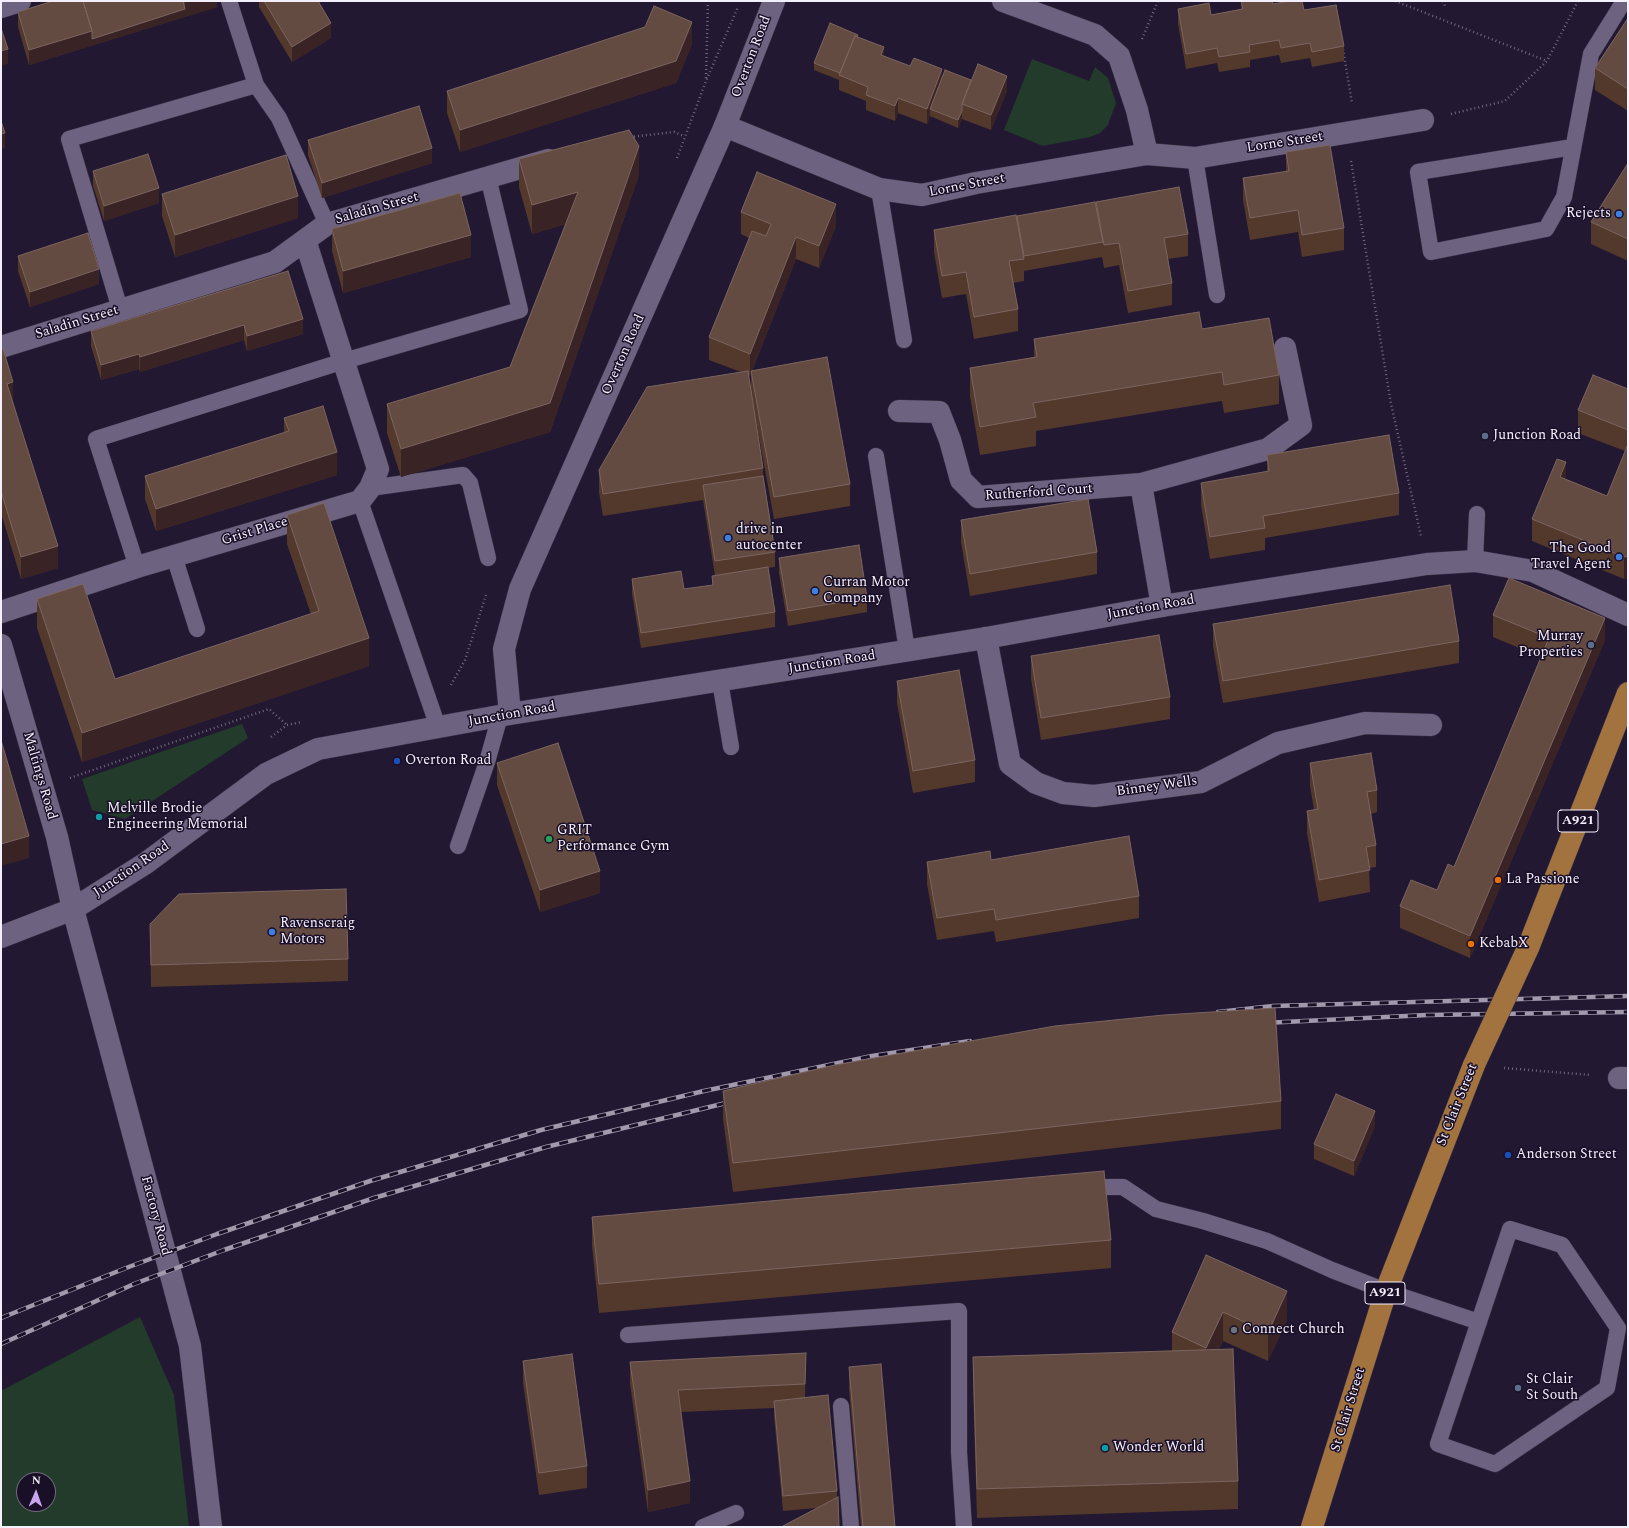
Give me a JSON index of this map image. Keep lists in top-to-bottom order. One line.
{"streets":{"main road":["A921","St Clair Street"],"street":["Overton Road","Lorne Street","Saladin Street","Rutherford Court","Grist Place","Junction Road","Maltings Road","Binney Wells","Factory Road"]},"crossings":[["Overton Road","Lorne Street"],["Overton Road","Junction Road"],["Junction Road","Maltings Road"],["Junction Road","Binney Wells"],["Junction Road","Factory Road"],["Maltings Road","Factory Road"]],"places":["Rejects","Junction Road","drive in autocenter","The Good Travel Agent","Curran Motor Company","Murray Properties","Overton Road","Melville Brodie Engineering Memorial","GRIT Performance Gym","La Passione","Ravenscraig Motors","KebabX","Anderson Street","Connect Church","St Clair St South","Wonder World"],"north":"top"}
